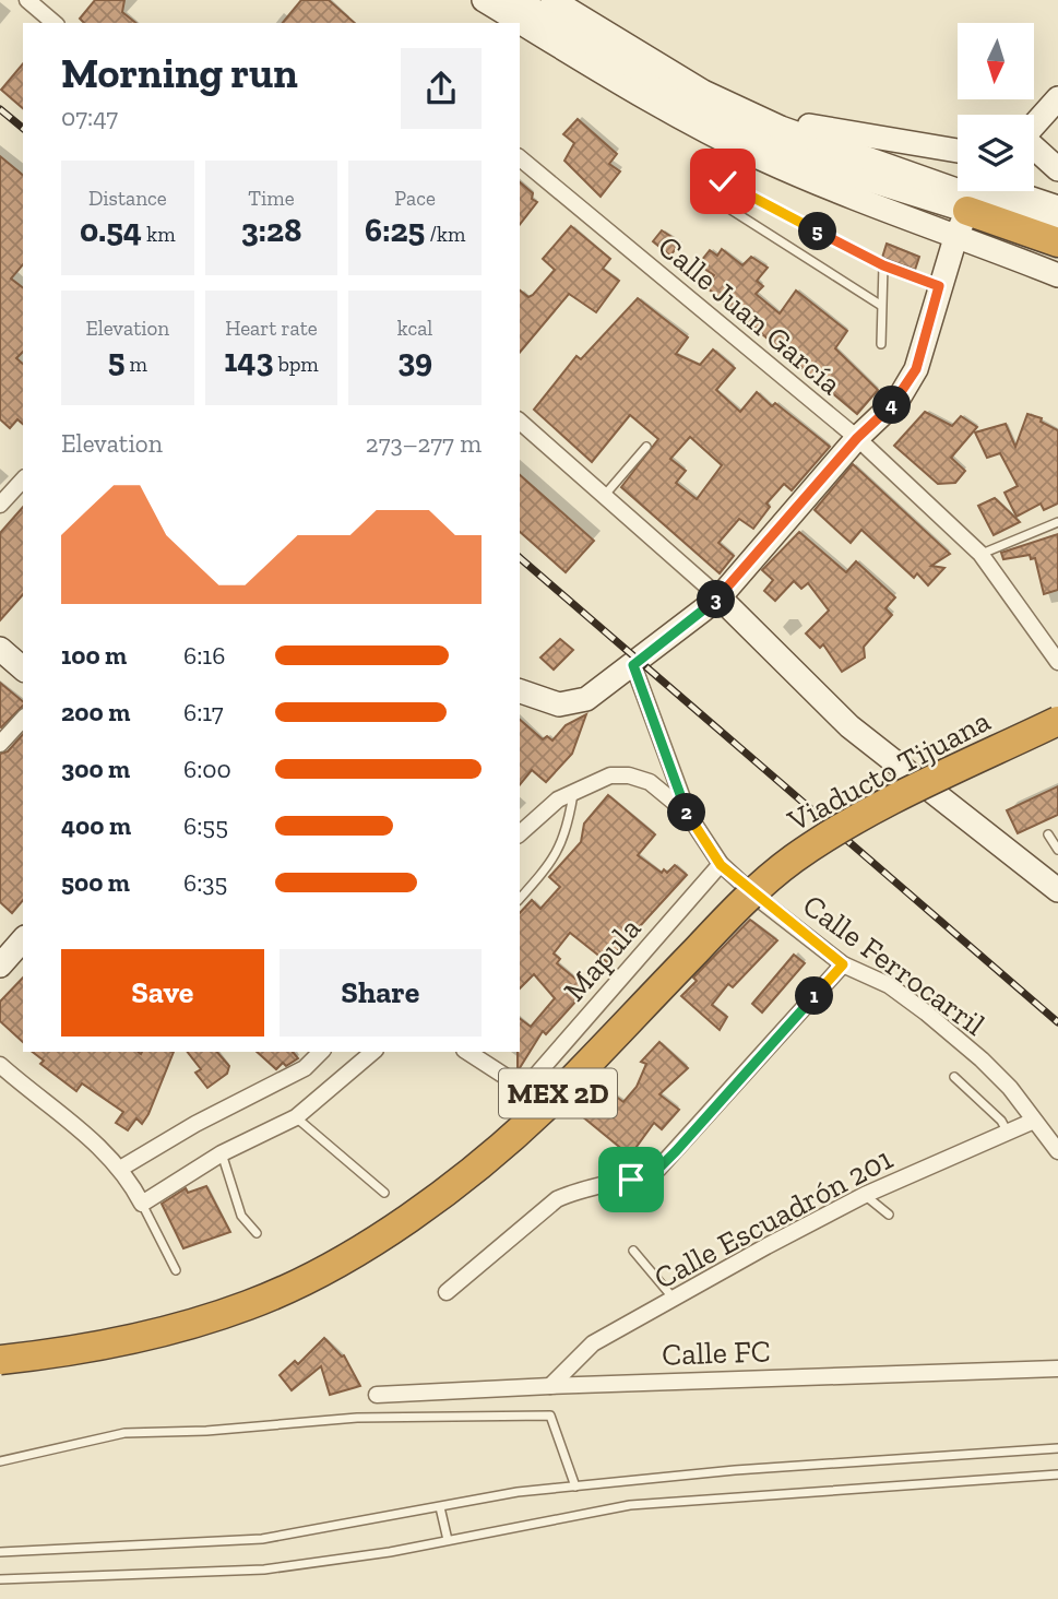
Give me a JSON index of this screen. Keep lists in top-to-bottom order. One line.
{"streets":{"highway":["Viaducto Tijuana","MEX 2D"],"street":["Calle Juan García","Mapula","Calle Ferrocarril","Calle Escuadrón 201","Calle FC"]},"crossings":[["Mapula","Calle Ferrocarril"],["Calle Ferrocarril","Calle Escuadrón 201"],["Calle Escuadrón 201","Calle FC"]],"north":"bottom","page":{"heading":["Morning run","07:47"],"stats":[["Distance","0.54 km"],["Time","3:28"],["Pace","6:25 /km"],["Elevation","5 m"],["Heart rate","143 bpm"],["kcal","39"]],"pins":["5","4","3","2","1"],"chart":["Elevation","273–277 m"],"list":[{"name":"100 m","note":"6:16"},{"name":"200 m","note":"6:17"},{"name":"300 m","note":"6:00"},{"name":"400 m","note":"6:55"},{"name":"500 m","note":"6:35"}],"buttons":["Save","Share"]}}
